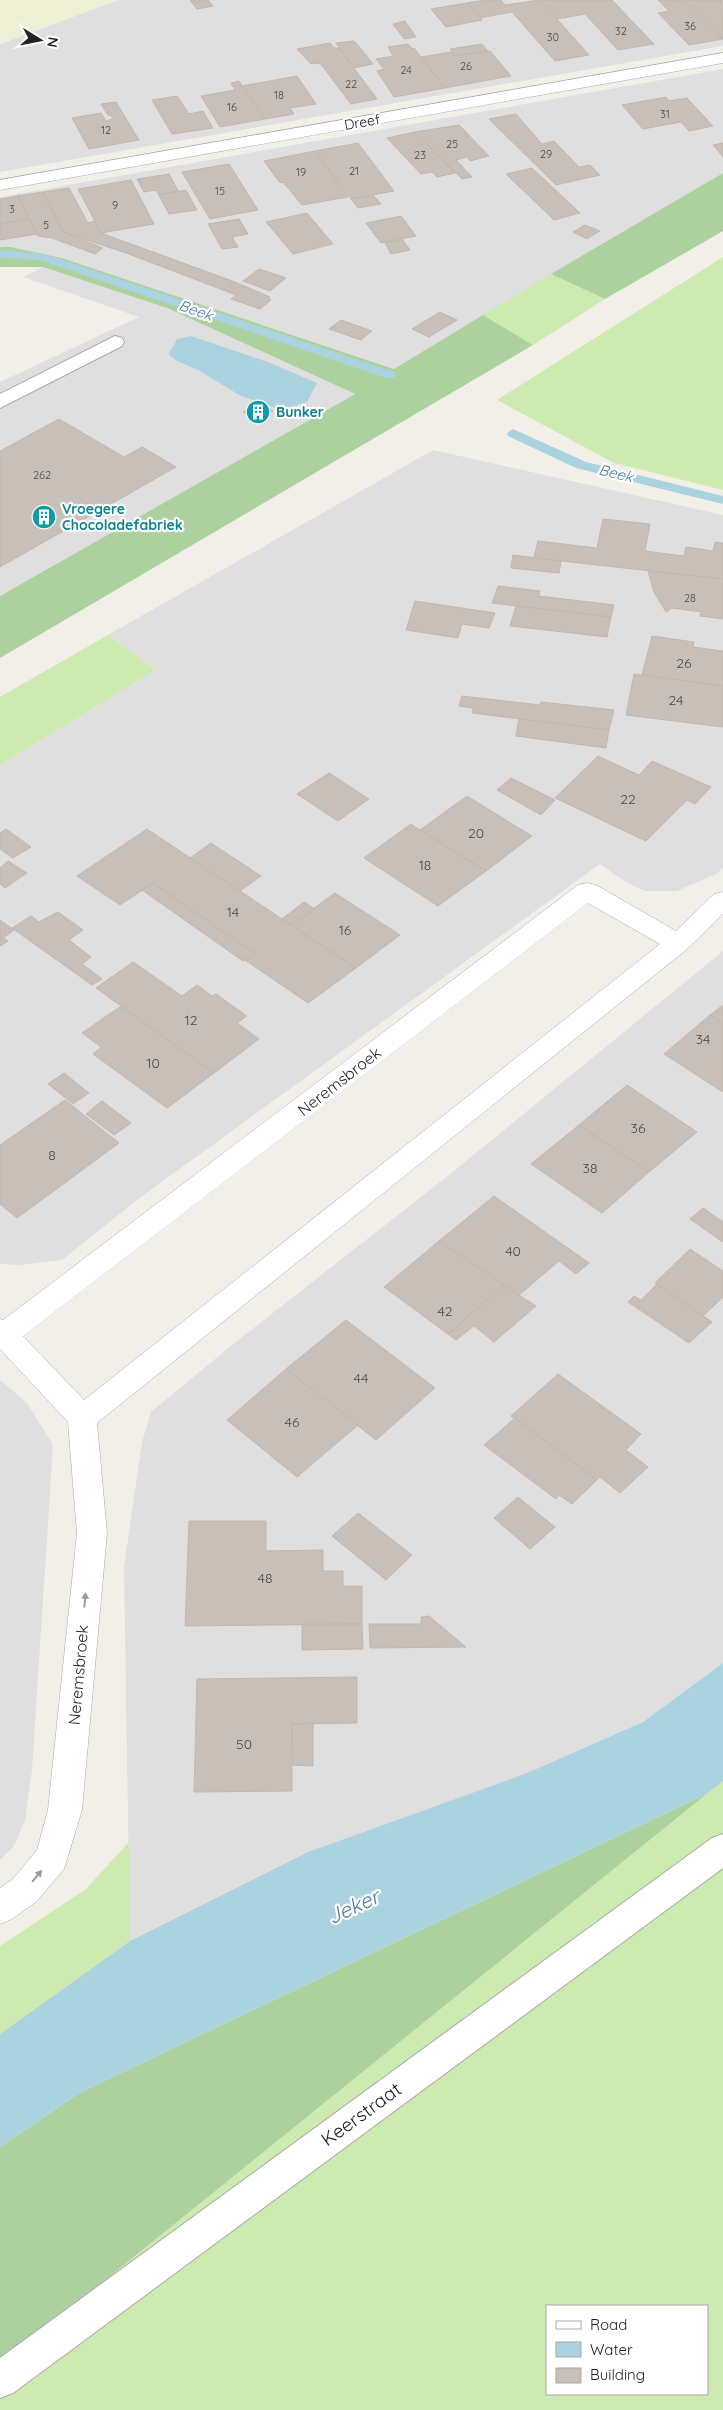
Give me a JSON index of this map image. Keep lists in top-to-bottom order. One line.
{"streets":{"street":["Dreef","Neremsbroek"],"lane":["Keerstraat"]},"water":["Beek","Jeker"],"places":{"building":["Bunker","Vroegere Chocoladefabriek"]},"house_numbers":["36","32","30","26","24","22","18","16","31","12","25","29","23","21","19","15","9","3","5","262","28","26","24","22","20","18","14","16","12","34","10","36","8","38","40","42","44","46","48","50"],"legend":["Road","Water","Building"],"north":"right"}
